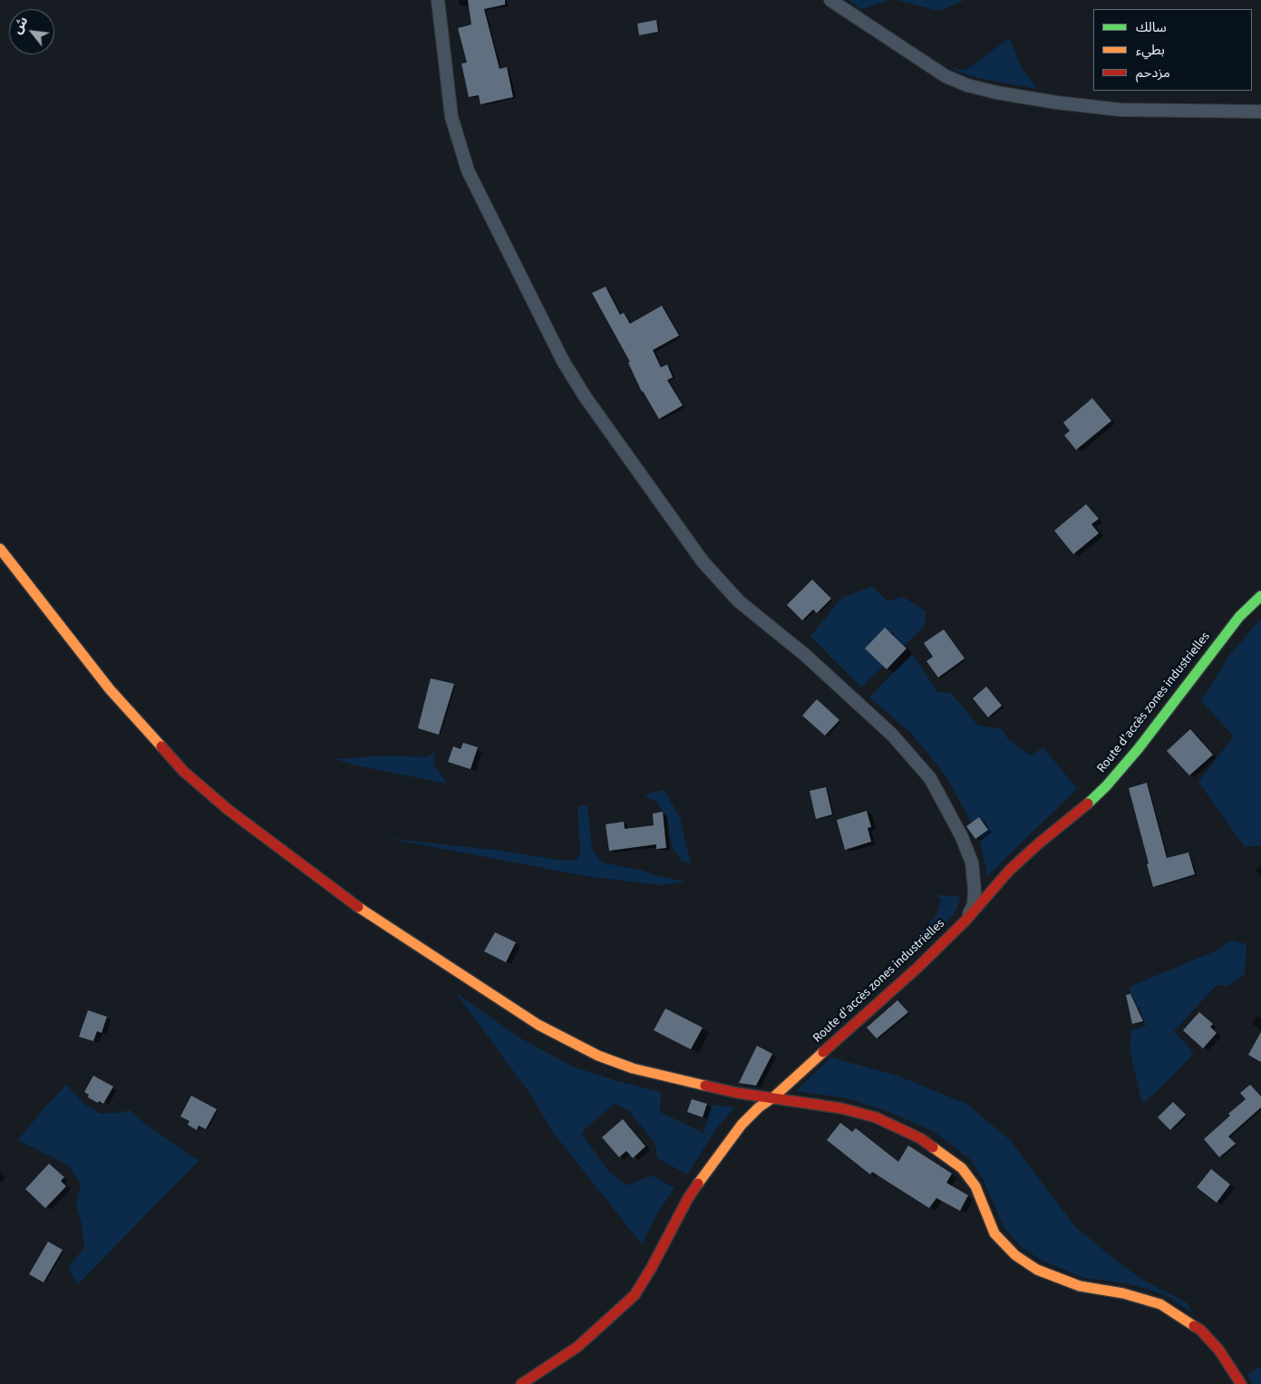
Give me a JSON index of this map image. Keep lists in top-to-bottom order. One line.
{"streets":{"street":["Route d'accès zones industrielles"]},"legend":["سالك","بطيء","مزدحم"],"north":"top left"}
